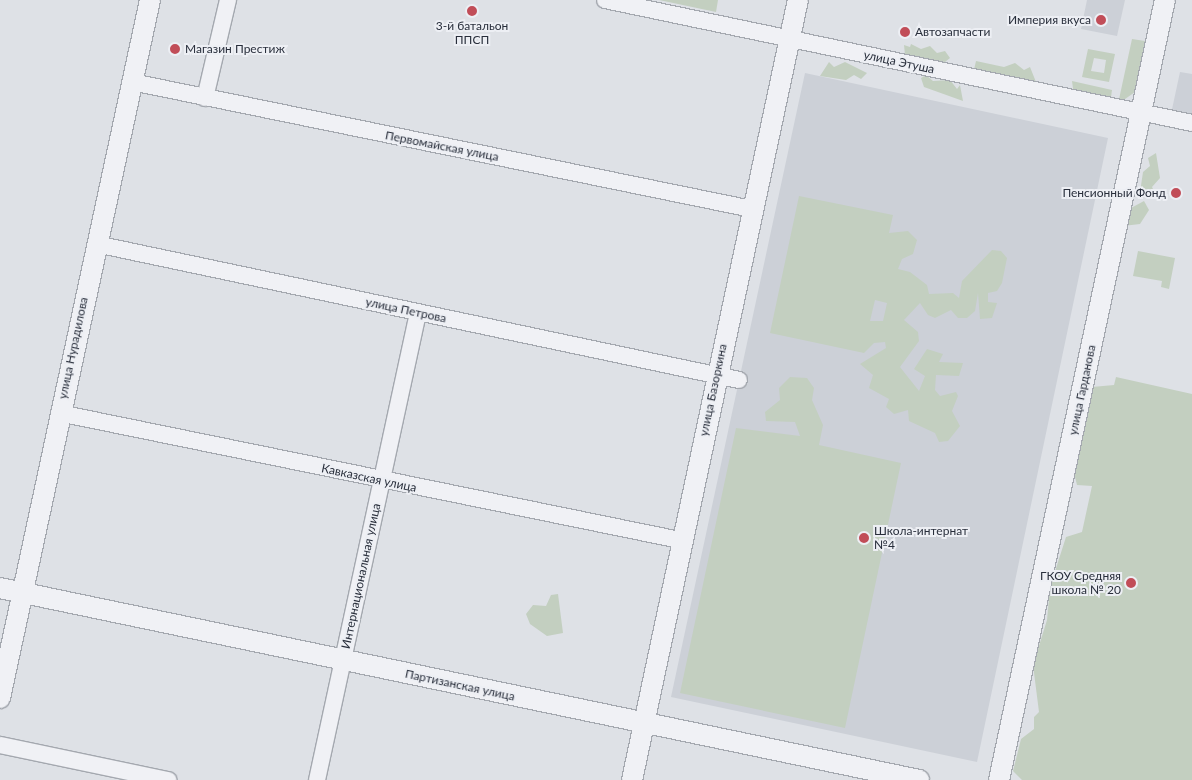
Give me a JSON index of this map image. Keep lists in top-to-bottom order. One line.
{"streets":{"street":["улица Этуша","Первомайская улица","улица Петрова","улица Нурадилова","улица Базоркина","улица Гарданова","Кавказская улица","Интернациональная улица","Партизанская улица"]},"crossings":[["улица Этуша","улица Базоркина"],["улица Этуша","улица Гарданова"],["Первомайская улица","улица Нурадилова"],["Первомайская улица","улица Базоркина"],["улица Петрова","улица Нурадилова"],["улица Петрова","улица Базоркина"],["улица Петрова","Интернациональная улица"],["улица Нурадилова","Кавказская улица"],["улица Нурадилова","Партизанская улица"],["улица Базоркина","Кавказская улица"],["улица Базоркина","Партизанская улица"],["Кавказская улица","Интернациональная улица"],["Интернациональная улица","Партизанская улица"]],"places":["3-й батальон ППСП","Империя вкуса","Автозапчасти","Магазин Престиж","Пенсионный Фонд","Школа-интернат №4","ГКОУ Средняя школа № 20"]}
